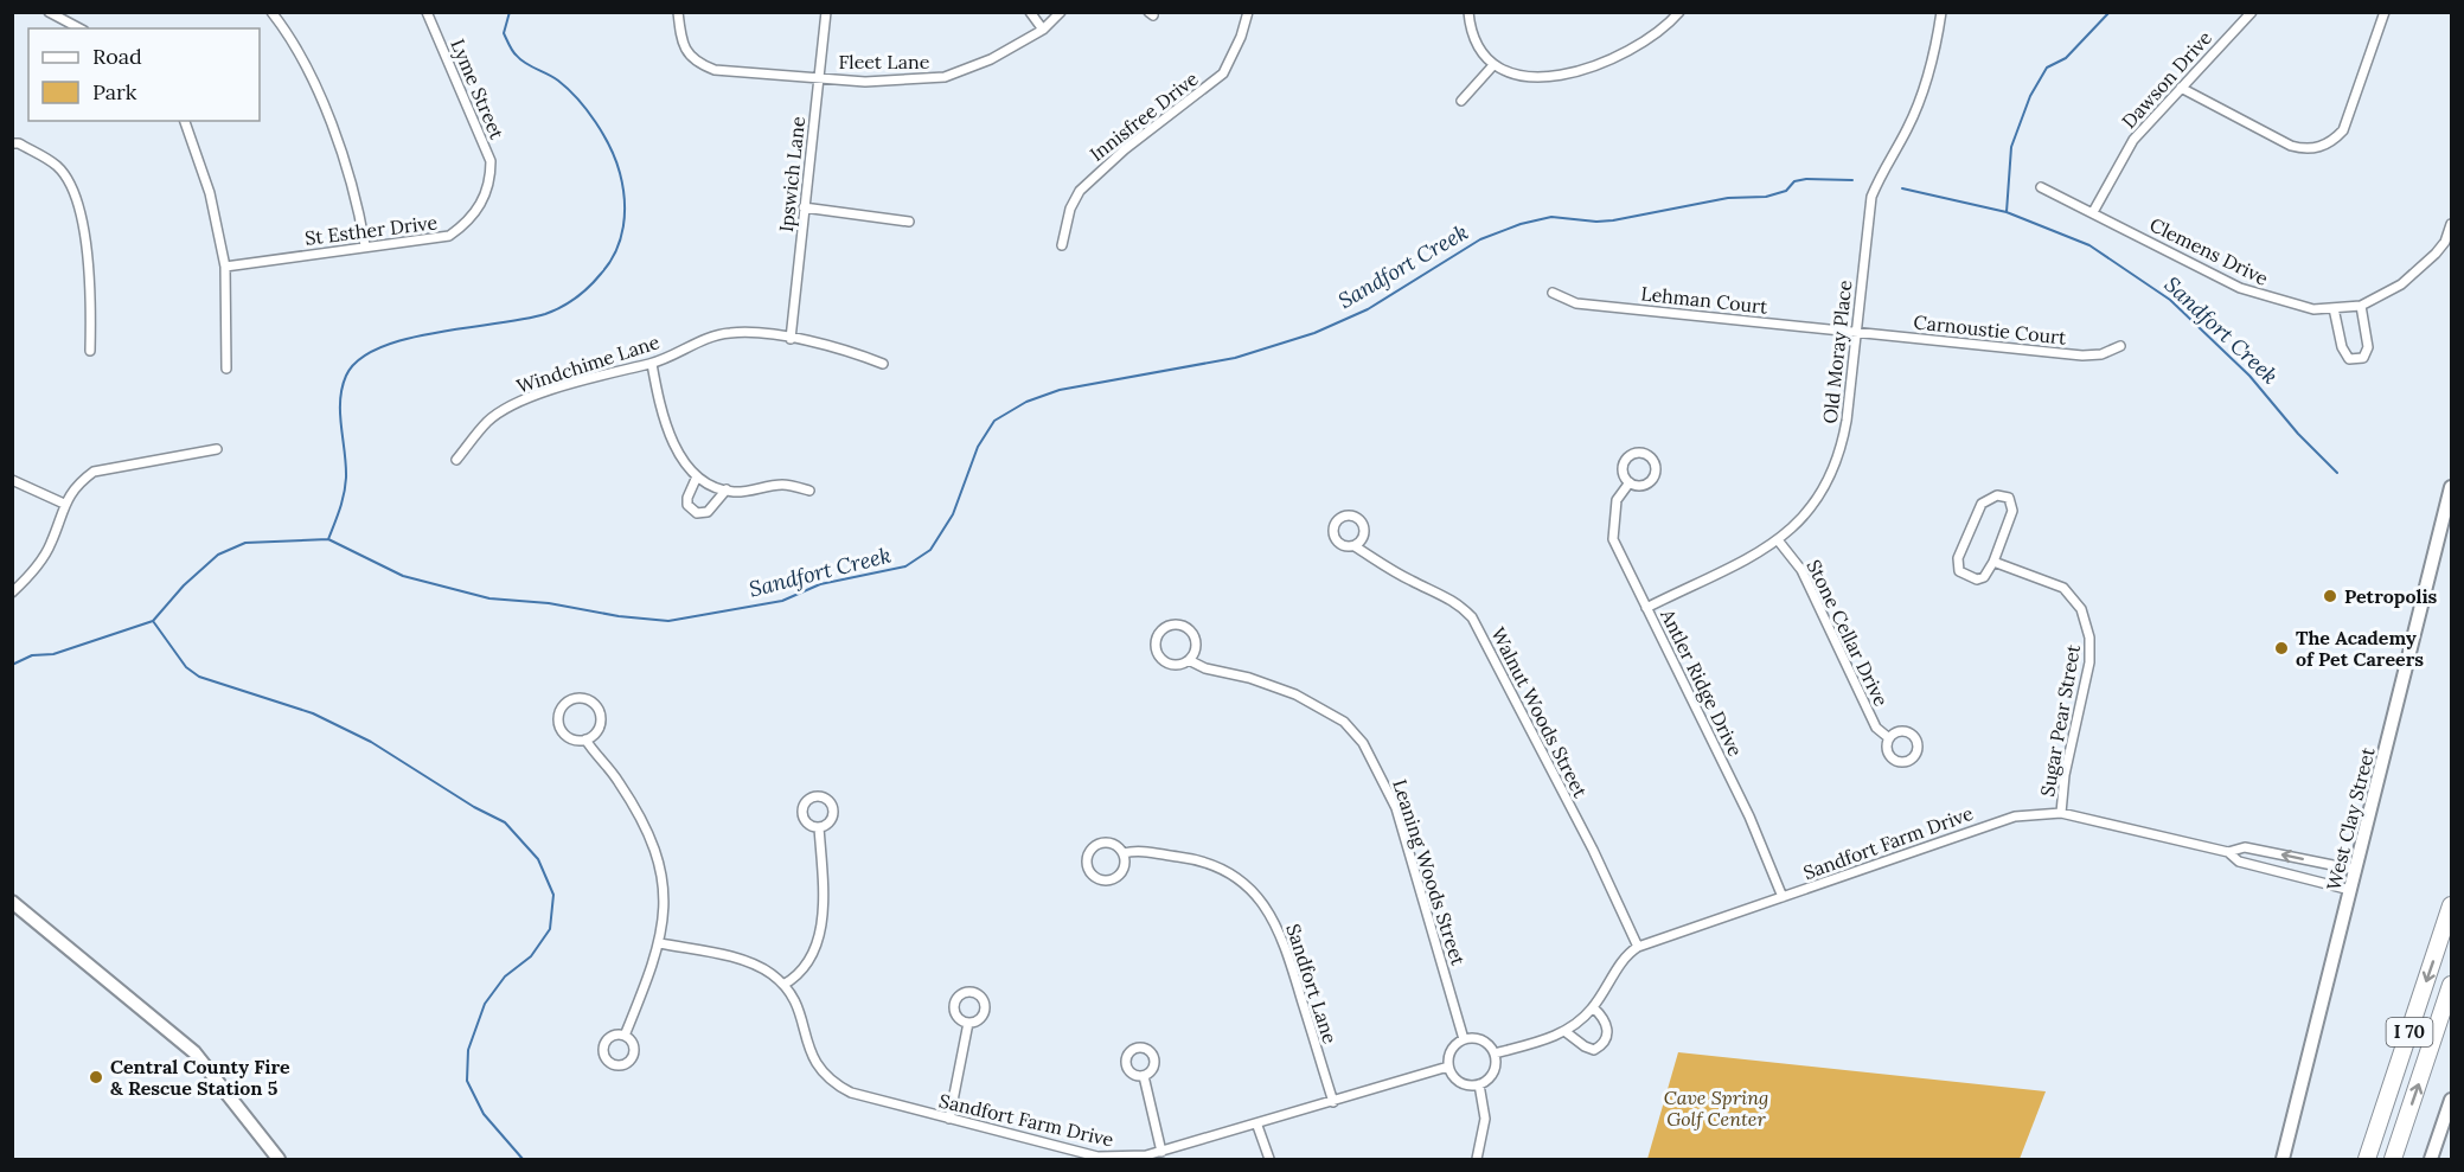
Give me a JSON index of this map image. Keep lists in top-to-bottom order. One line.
{"streets":{"highway":["I 70"],"street":["Fleet Lane","Dawson Drive","Lyme Street","Innisfree Drive","Ipswich Lane","St Esther Drive","Clemens Drive","Lehman Court","Carnoustie Court","Old Moray Place","Windchime Lane","Stone Cellar Drive","Antler Ridge Drive","Walnut Woods Street","Sugar Pear Street","West Clay Street","Sandfort Farm Drive","Leaning Woods Street","Sandfort Lane"]},"crossings":[["Fleet Lane","Ipswich Lane"],["Dawson Drive","Clemens Drive"],["Lyme Street","St Esther Drive"],["Ipswich Lane","Windchime Lane"],["Lehman Court","Carnoustie Court"],["Lehman Court","Old Moray Place"],["Carnoustie Court","Old Moray Place"],["Old Moray Place","Stone Cellar Drive"],["Old Moray Place","Antler Ridge Drive"],["Antler Ridge Drive","Sandfort Farm Drive"],["Walnut Woods Street","Sandfort Farm Drive"],["Sugar Pear Street","Sandfort Farm Drive"],["West Clay Street","Sandfort Farm Drive"],["Sandfort Farm Drive","Leaning Woods Street"],["Sandfort Farm Drive","Sandfort Lane"]],"water":["Sandfort Creek"],"parks":["Cave Spring Golf Center"],"places":["Petropolis","The Academy of Pet Careers","Central County Fire & Rescue Station 5"],"legend":["Road","Park"]}
